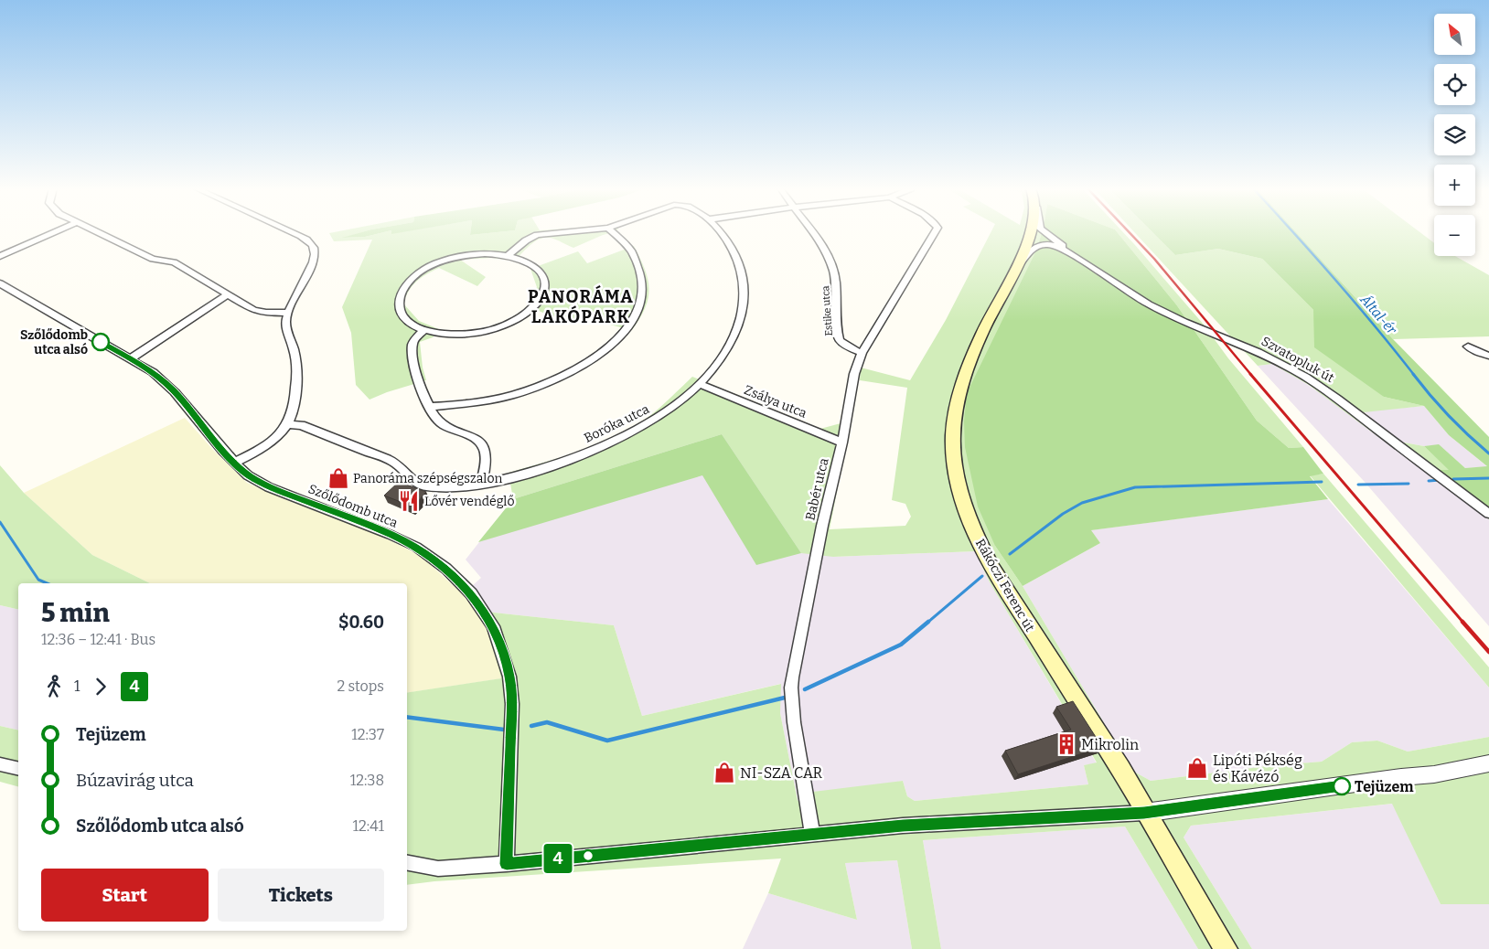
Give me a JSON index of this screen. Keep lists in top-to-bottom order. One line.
{"streets":{"main road":["Rákóczi Ferenc út"],"street":["Estike utca","Szvatopluk út","Zsálya utca","Boróka utca","Babér utca","Szőlődomb utca"]},"crossings":[["Estike utca","Babér utca"],["Szvatopluk út","Rákóczi Ferenc út"],["Zsálya utca","Boróka utca"],["Zsálya utca","Babér utca"]],"districts":["PANORÁMA LAKÓPARK"],"water":["Által-ér"],"places":{"other":["Szőlődomb utca alsó","Tejüzem"],"shop":["Panoráma szépségszalon","Lipóti Pékség és Kávézó","NI-SZA CAR"],"restaurant":["Lővér vendéglő"],"building":["Mikrolin"]},"lines":["bus line 4"],"north":"top left","page":{"on_map":"4","map_buttons":["+","−"],"heading":["5 min","12:36 – 12:41 · Bus","$0.60"],"legs":["1","4","2 stops"],"list":[{"name":"Tejüzem","value":"12:37"},{"name":"Búzavirág utca","value":"12:38"},{"name":"Szőlődomb utca alsó","value":"12:41"}],"buttons":["Start","Tickets"]}}
